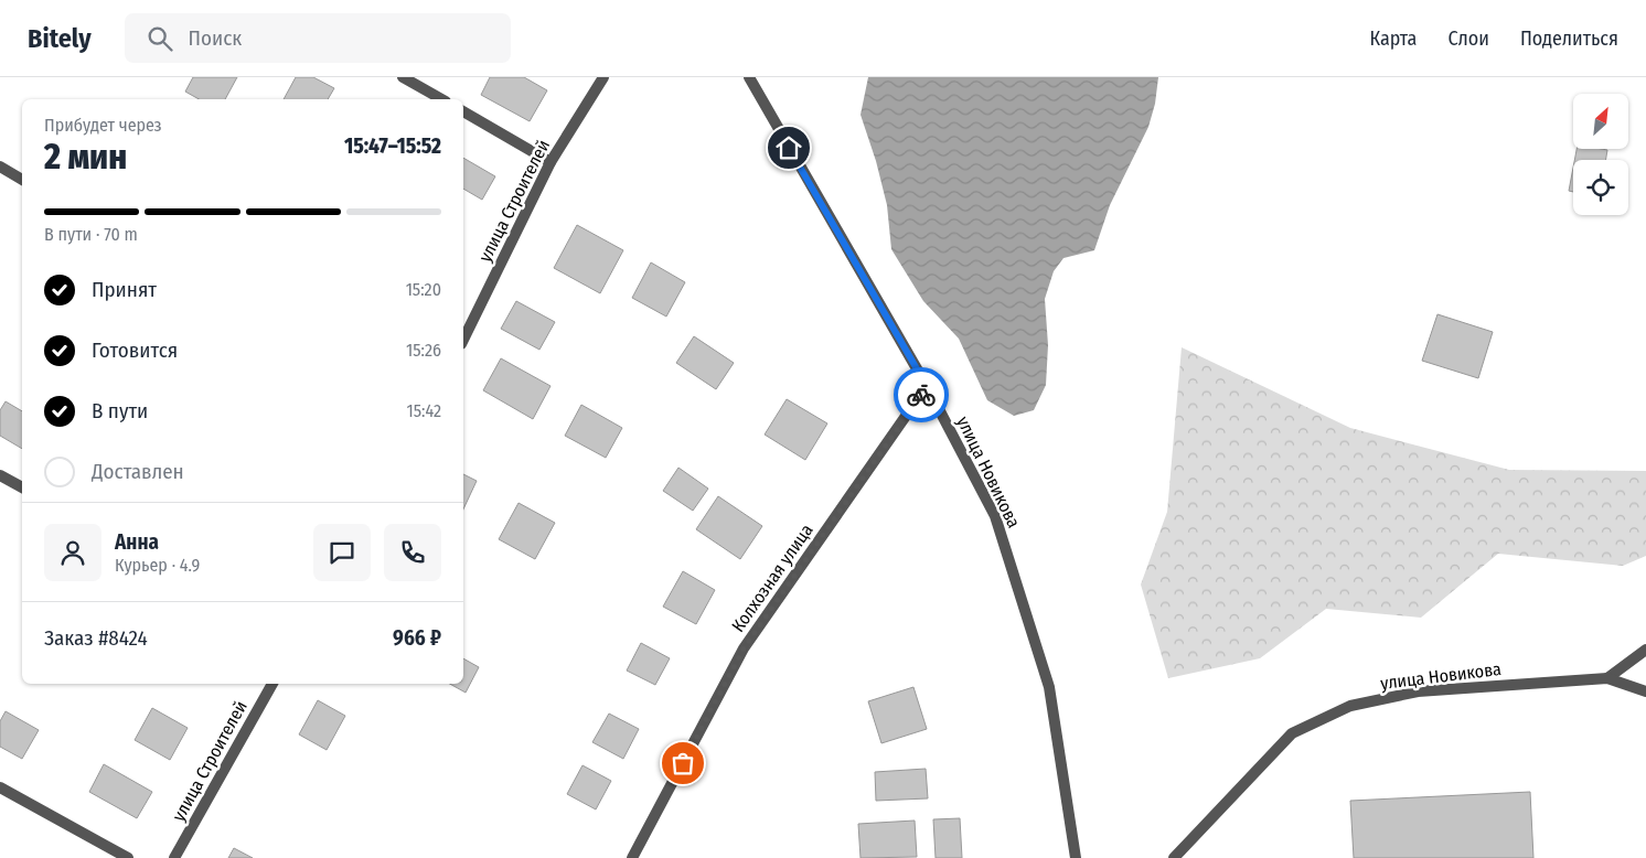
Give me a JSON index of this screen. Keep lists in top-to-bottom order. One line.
{"streets":{"street":["улица Строителей","улица Новикова","Колхозная улица"]},"crossings":[["улица Новикова","Колхозная улица"]],"north":"top right","page":{"header":"Bitely","search":"Поиск","nav":["Карта","Слои","Поделиться"],"heading":["2 мин","Прибудет через","15:47–15:52"],"panel":["Анна","Курьер · 4.9","Заказ #8424","966 ₽"],"bar":"В пути · 70 m","list":[["Принят","15:20"],["Готовится","15:26"],["В пути","15:42"],"Доставлен"]}}
